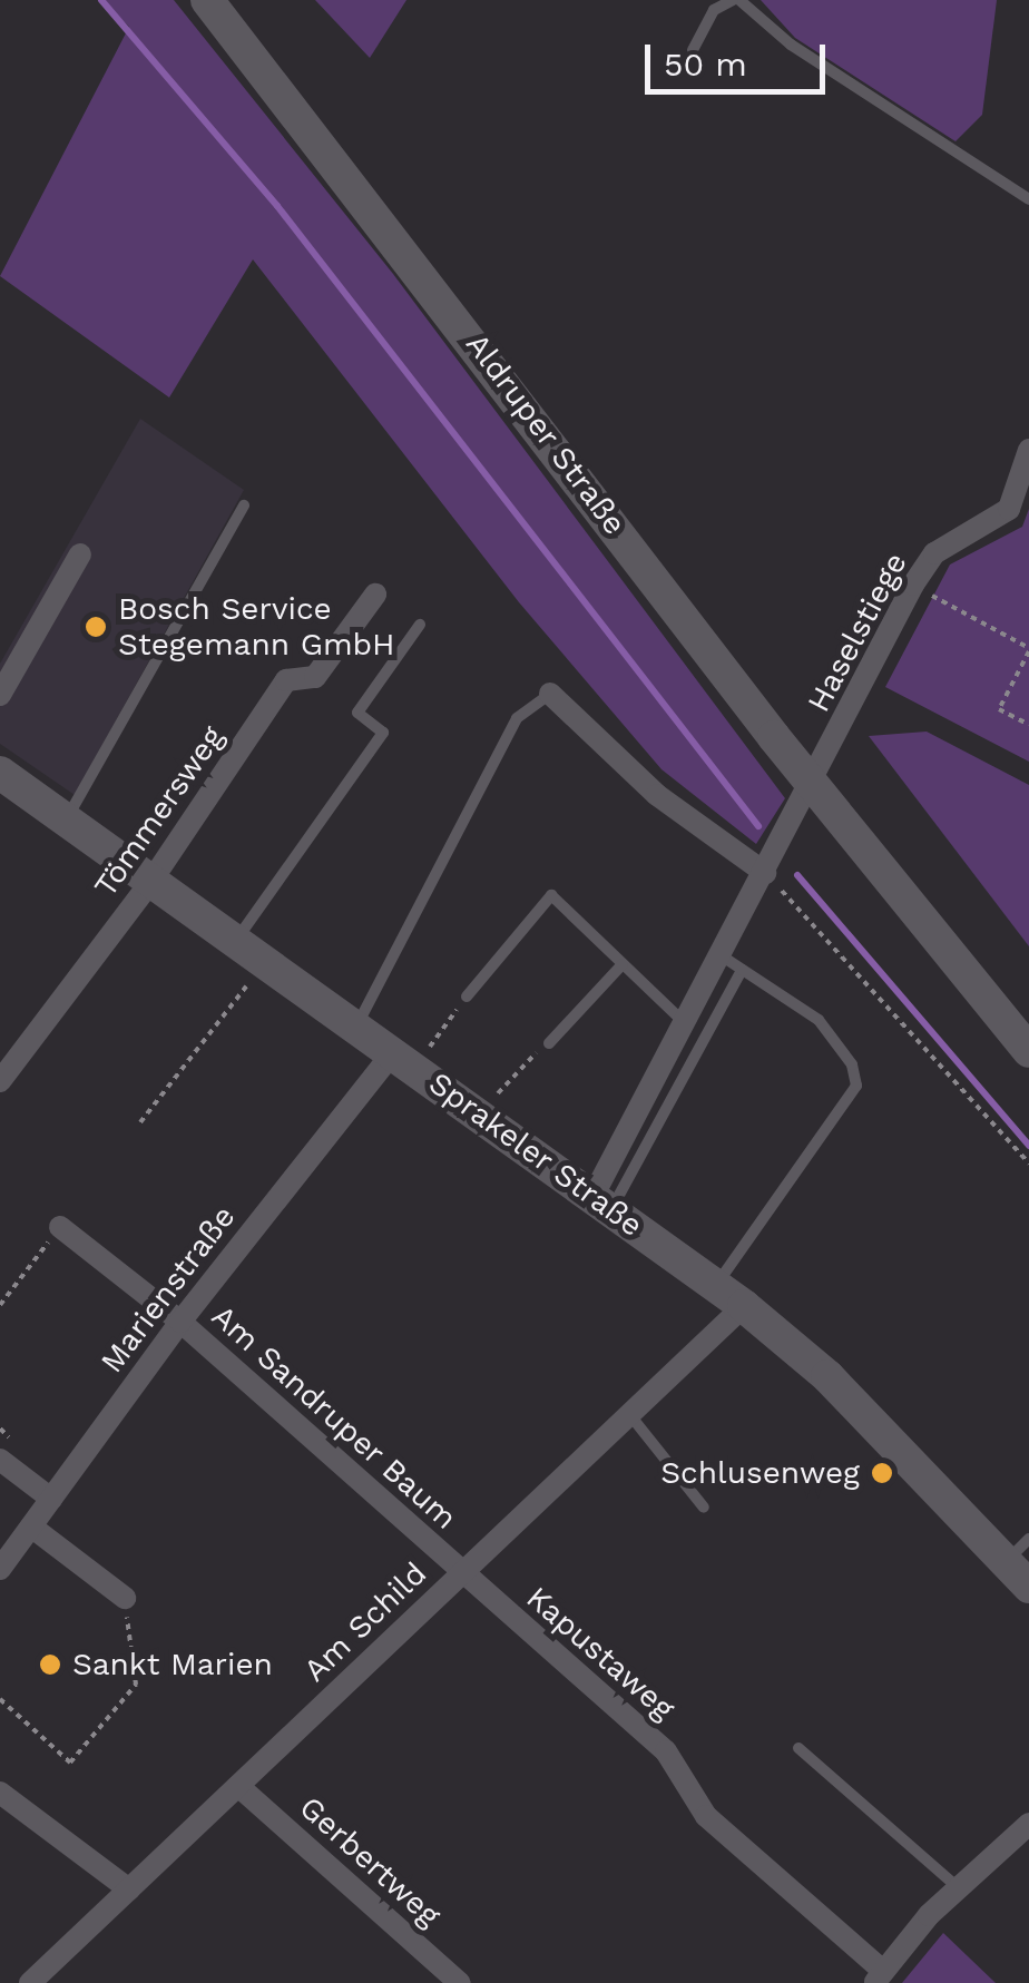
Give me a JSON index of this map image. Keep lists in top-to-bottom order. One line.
{"streets":{"main road":["Aldruper Straße","Sprakeler Straße"],"street":["Haselstiege","Tömmersweg","Marienstraße","Am Sandruper Baum","Am Schild","Kapustaweg","Gerbertweg"]},"crossings":[["Haselstiege","Sprakeler Straße"],["Tömmersweg","Sprakeler Straße"],["Sprakeler Straße","Marienstraße"],["Sprakeler Straße","Am Schild"],["Marienstraße","Am Sandruper Baum"],["Am Sandruper Baum","Am Schild"],["Am Sandruper Baum","Kapustaweg"],["Am Schild","Kapustaweg"],["Am Schild","Gerbertweg"]],"places":["Bosch Service Stegemann GmbH","Schlusenweg","Sankt Marien"],"scale_bar":"50 m"}
